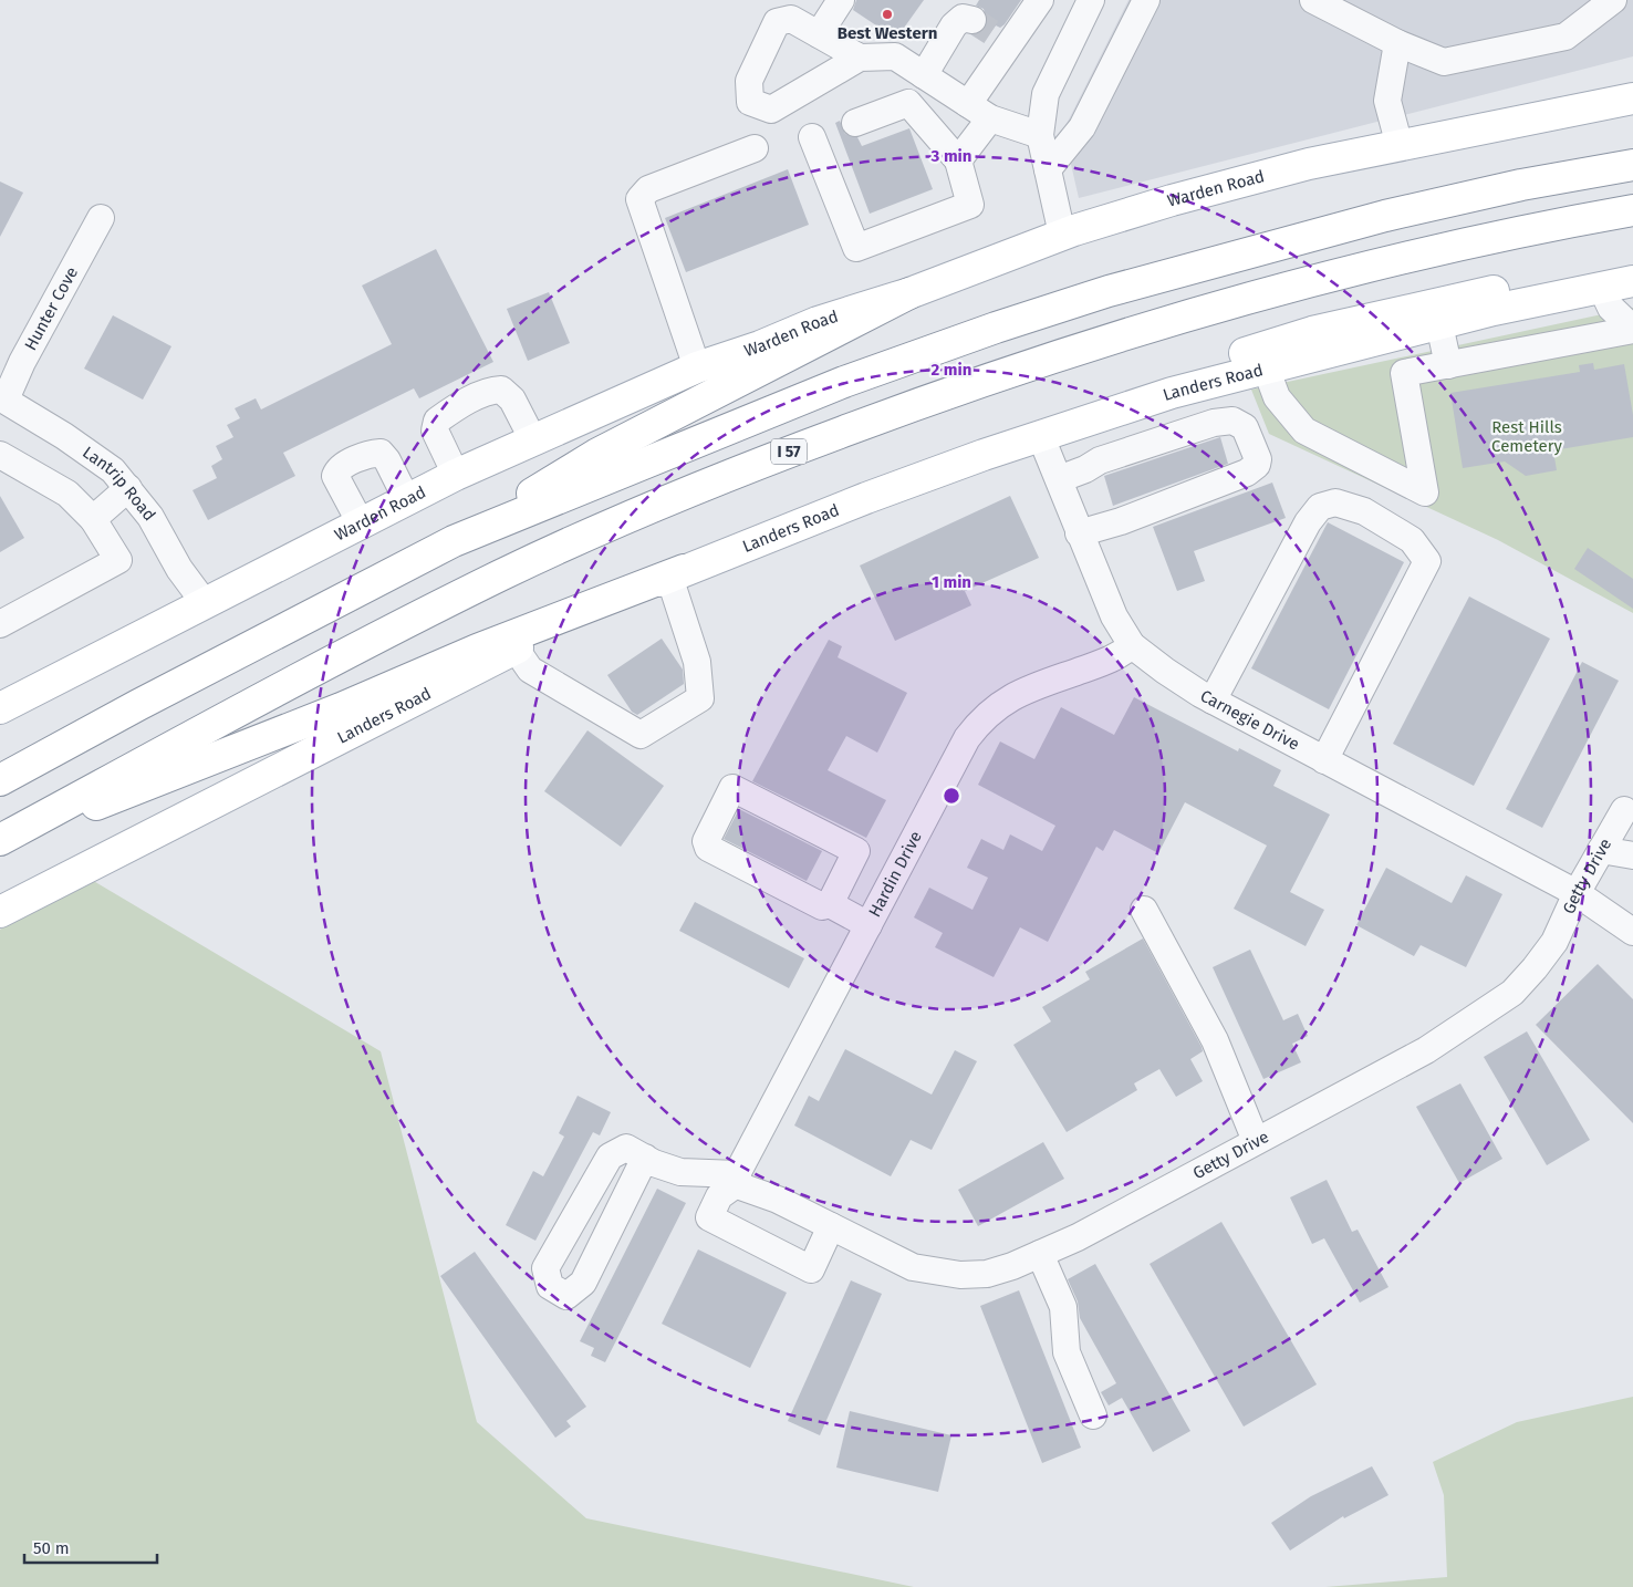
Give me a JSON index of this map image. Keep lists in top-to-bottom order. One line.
{"streets":{"main road":["Warden Road","Landers Road","I 57"],"street":["Hunter Cove","Lantrip Road","Carnegie Drive","Hardin Drive","Getty Drive"]},"crossings":[["Warden Road","Lantrip Road"],["Hunter Cove","Lantrip Road"],["Landers Road","Carnegie Drive"],["Carnegie Drive","Hardin Drive"],["Carnegie Drive","Getty Drive"],["Hardin Drive","Getty Drive"]],"parks":["Rest Hills Cemetery"],"places":["Best Western"],"scale_bar":"50 m","rings":["3 min","2 min","1 min"]}
